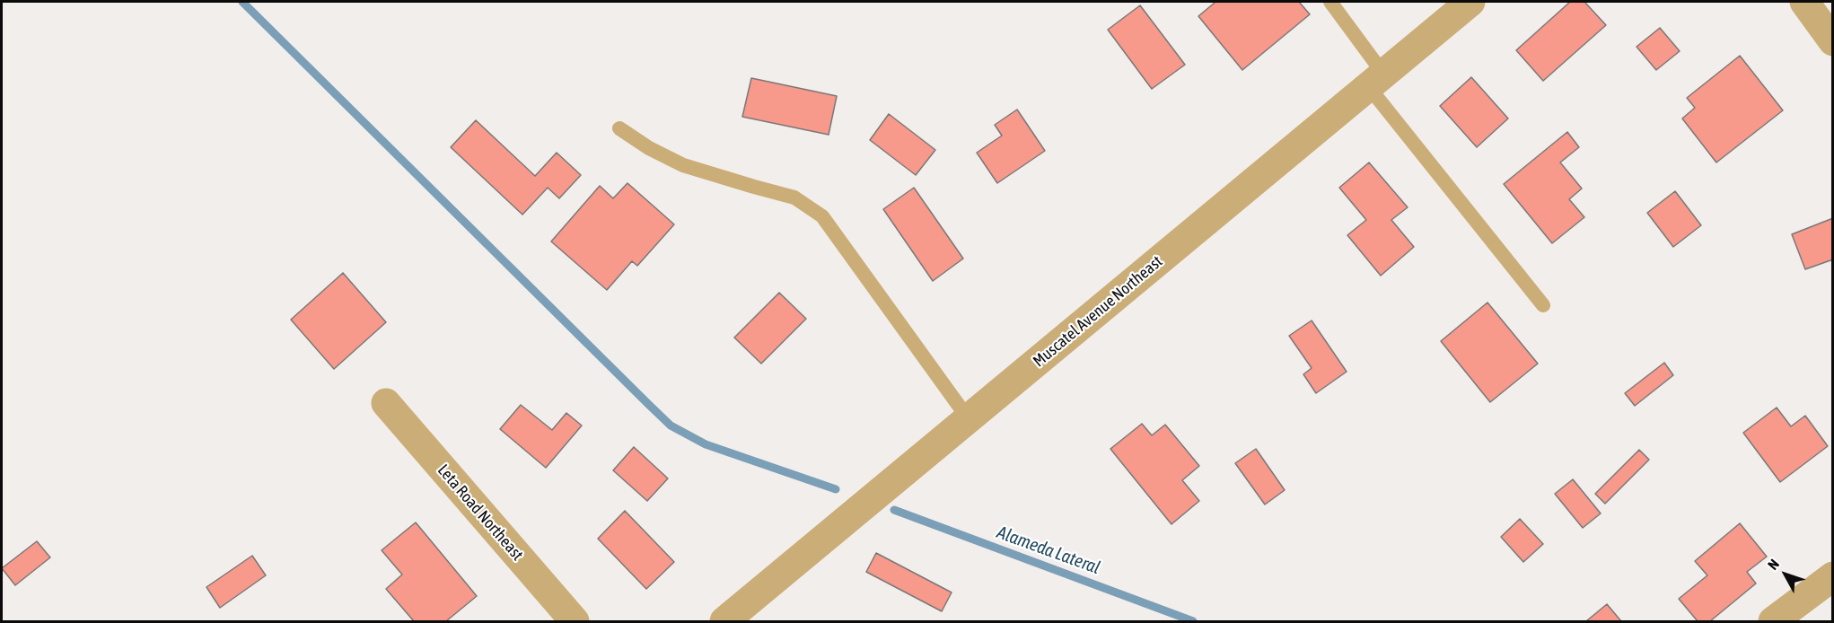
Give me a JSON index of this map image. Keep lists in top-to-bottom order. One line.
{"streets":{"street":["Muscatel Avenue Northeast","Leta Road Northeast"]},"water":["Alameda Lateral"],"north":"top left"}
